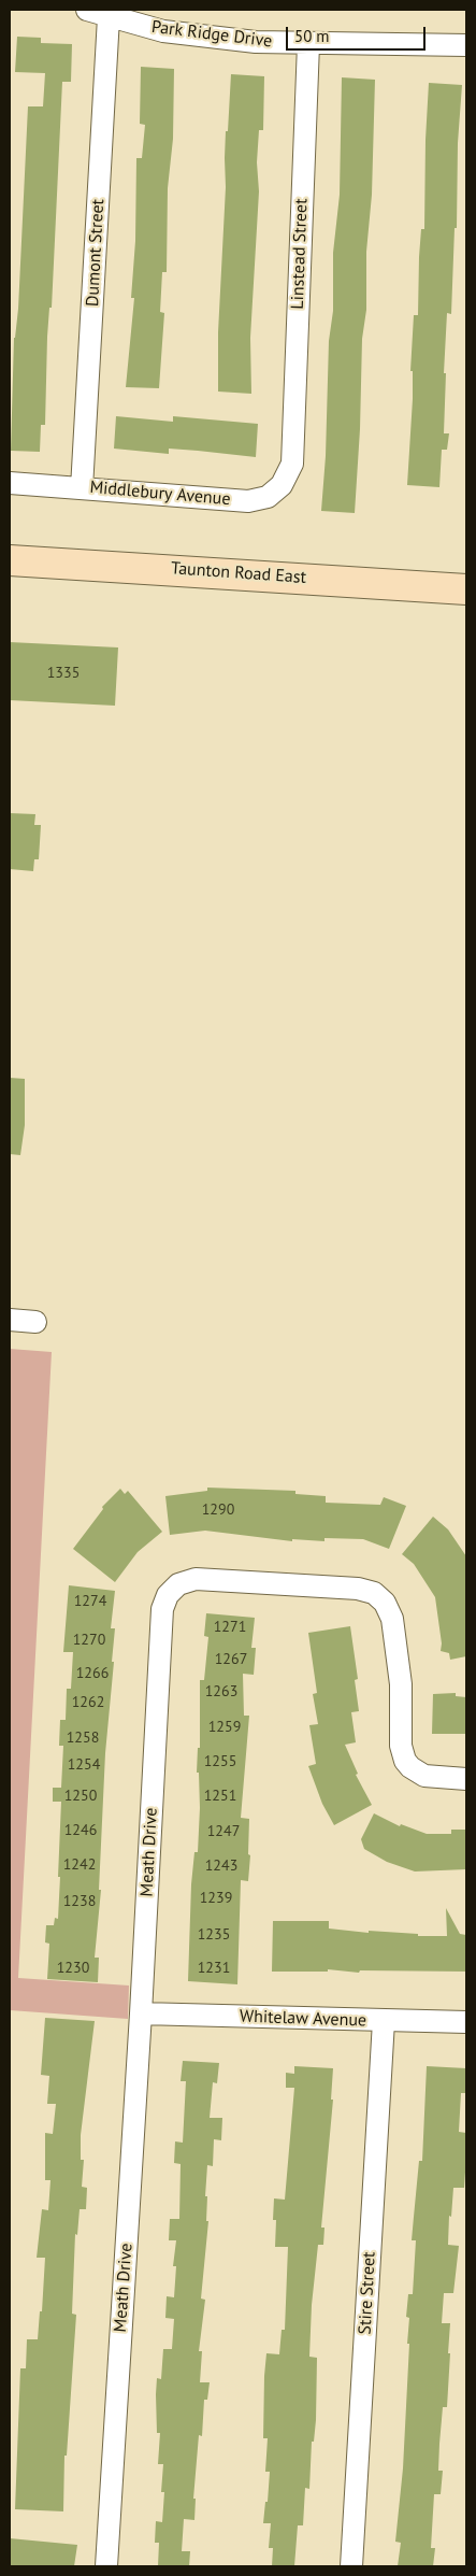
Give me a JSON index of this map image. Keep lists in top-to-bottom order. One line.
{"streets":{"main road":["Taunton Road East"],"street":["Park Ridge Drive","Dumont Street","Linstead Street","Middlebury Avenue","Meath Drive","Whitelaw Avenue","Stire Street"]},"crossings":[["Park Ridge Drive","Dumont Street"],["Park Ridge Drive","Linstead Street"],["Dumont Street","Middlebury Avenue"],["Linstead Street","Middlebury Avenue"],["Meath Drive","Whitelaw Avenue"],["Whitelaw Avenue","Stire Street"]],"house_numbers":["1335","1290","1274","1271","1270","1267","1266","1263","1262","1259","1258","1255","1254","1250","1251","1246","1247","1242","1243","1239","1238","1235","1230","1231"],"scale_bar":"50 m"}
